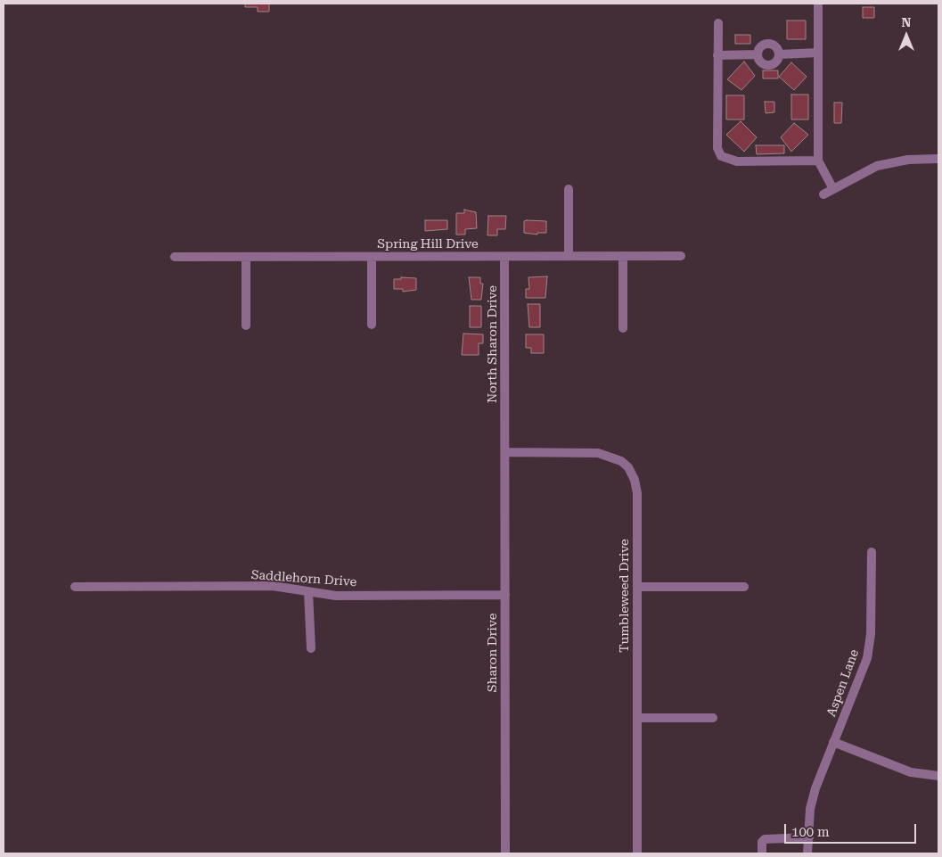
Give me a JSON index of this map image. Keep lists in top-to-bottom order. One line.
{"streets":{"street":["Spring Hill Drive","North Sharon Drive","Saddlehorn Drive","Tumbleweed Drive","Sharon Drive","Aspen Lane"]},"crossings":[["Spring Hill Drive","North Sharon Drive"],["North Sharon Drive","Tumbleweed Drive"],["North Sharon Drive","Sharon Drive"],["Saddlehorn Drive","Sharon Drive"],["Tumbleweed Drive","Sharon Drive"]],"scale_bar":"100 m","north":"top"}
